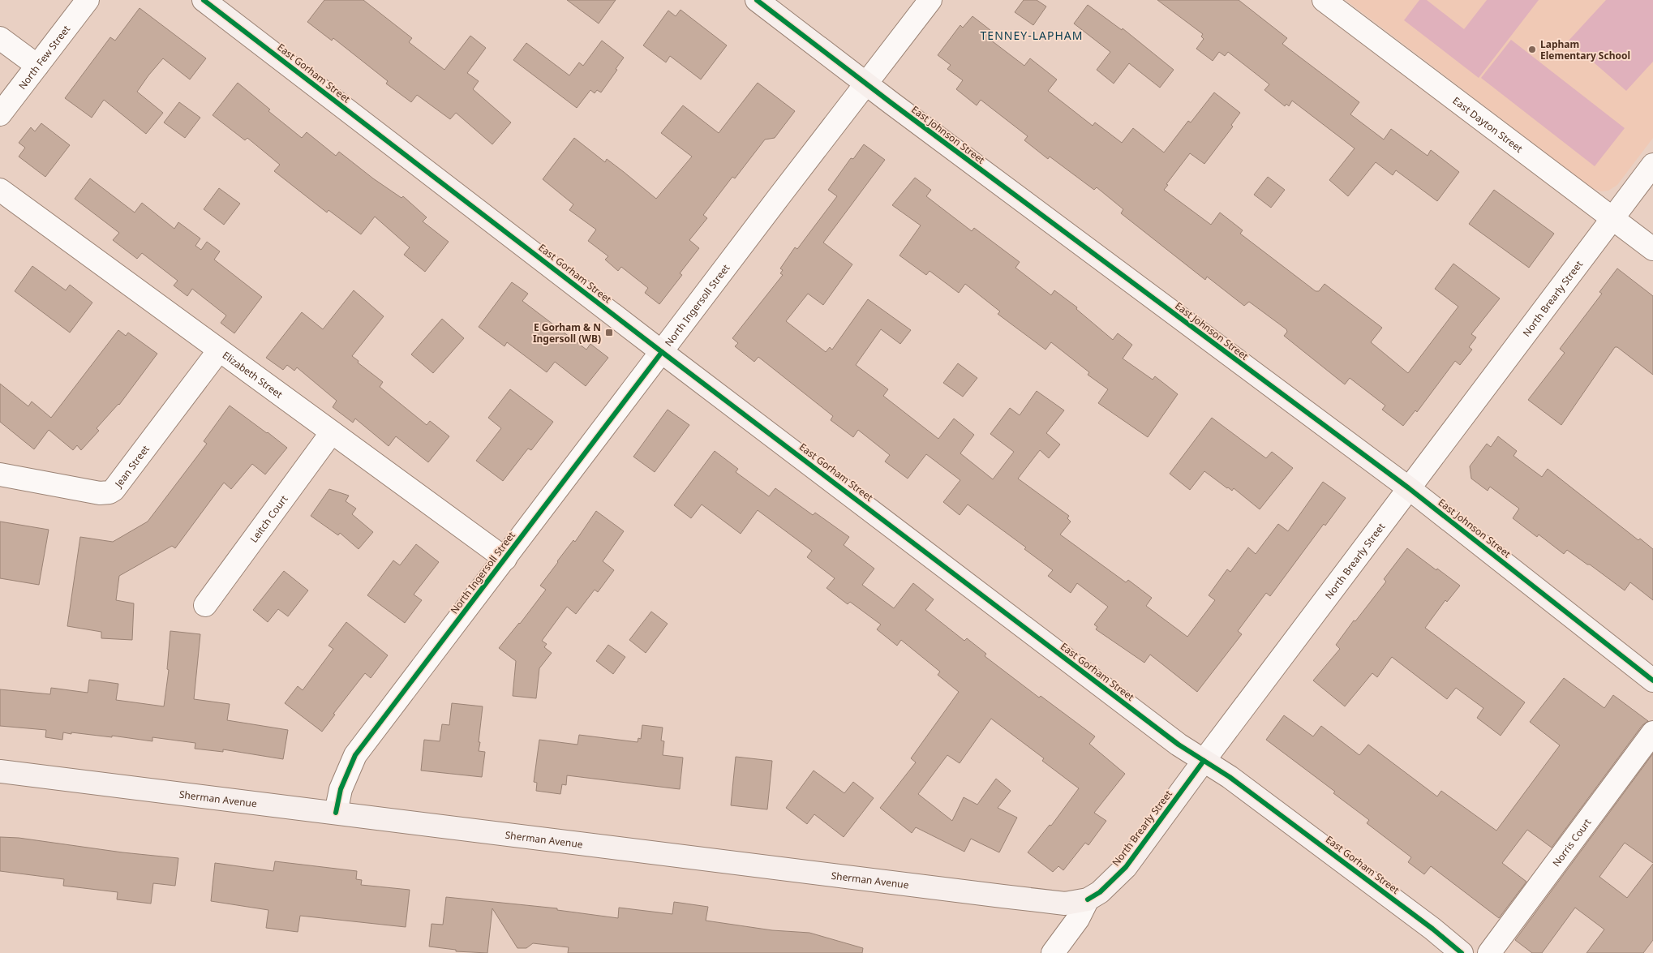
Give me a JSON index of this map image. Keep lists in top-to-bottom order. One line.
{"streets":{"main road":["East Gorham Street","East Johnson Street","North Brearly Street","Sherman Avenue"],"street":["North Few Street","East Dayton Street","North Ingersoll Street","Elizabeth Street","Jean Street","Leitch Court","Norris Court"]},"crossings":[["East Gorham Street","North Brearly Street"],["East Gorham Street","North Ingersoll Street"],["East Dayton Street","North Brearly Street"],["East Johnson Street","North Brearly Street"],["East Johnson Street","North Ingersoll Street"],["North Brearly Street","Sherman Avenue"],["North Ingersoll Street","Elizabeth Street"],["North Ingersoll Street","Sherman Avenue"],["Elizabeth Street","Jean Street"],["Elizabeth Street","Leitch Court"]],"districts":["TENNEY-LAPHAM"],"places":{"other":["Lapham Elementary School"],"transit":["E Gorham & N Ingersoll (WB)"]}}
